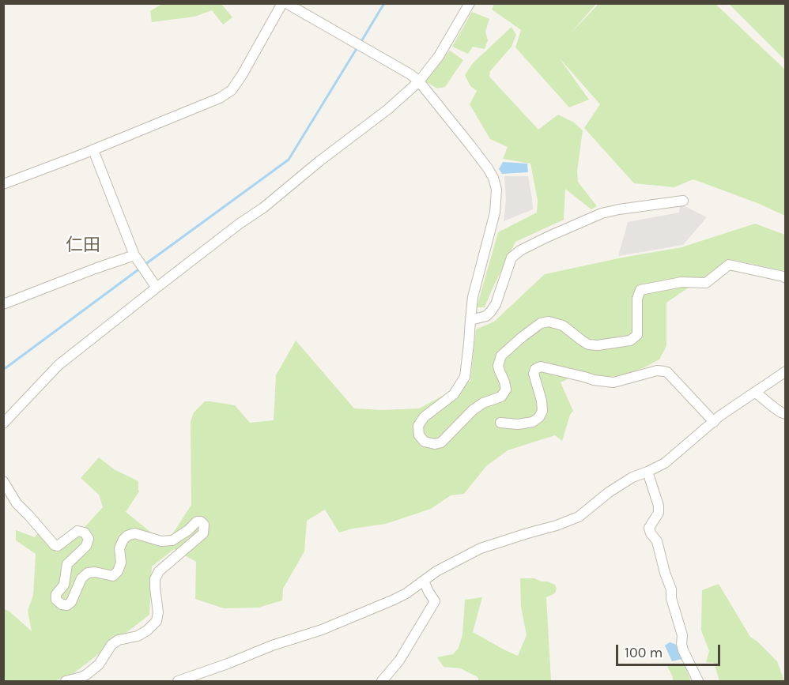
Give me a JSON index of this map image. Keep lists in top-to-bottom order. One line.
{"districts":["仁田"],"scale_bar":"100 m"}
